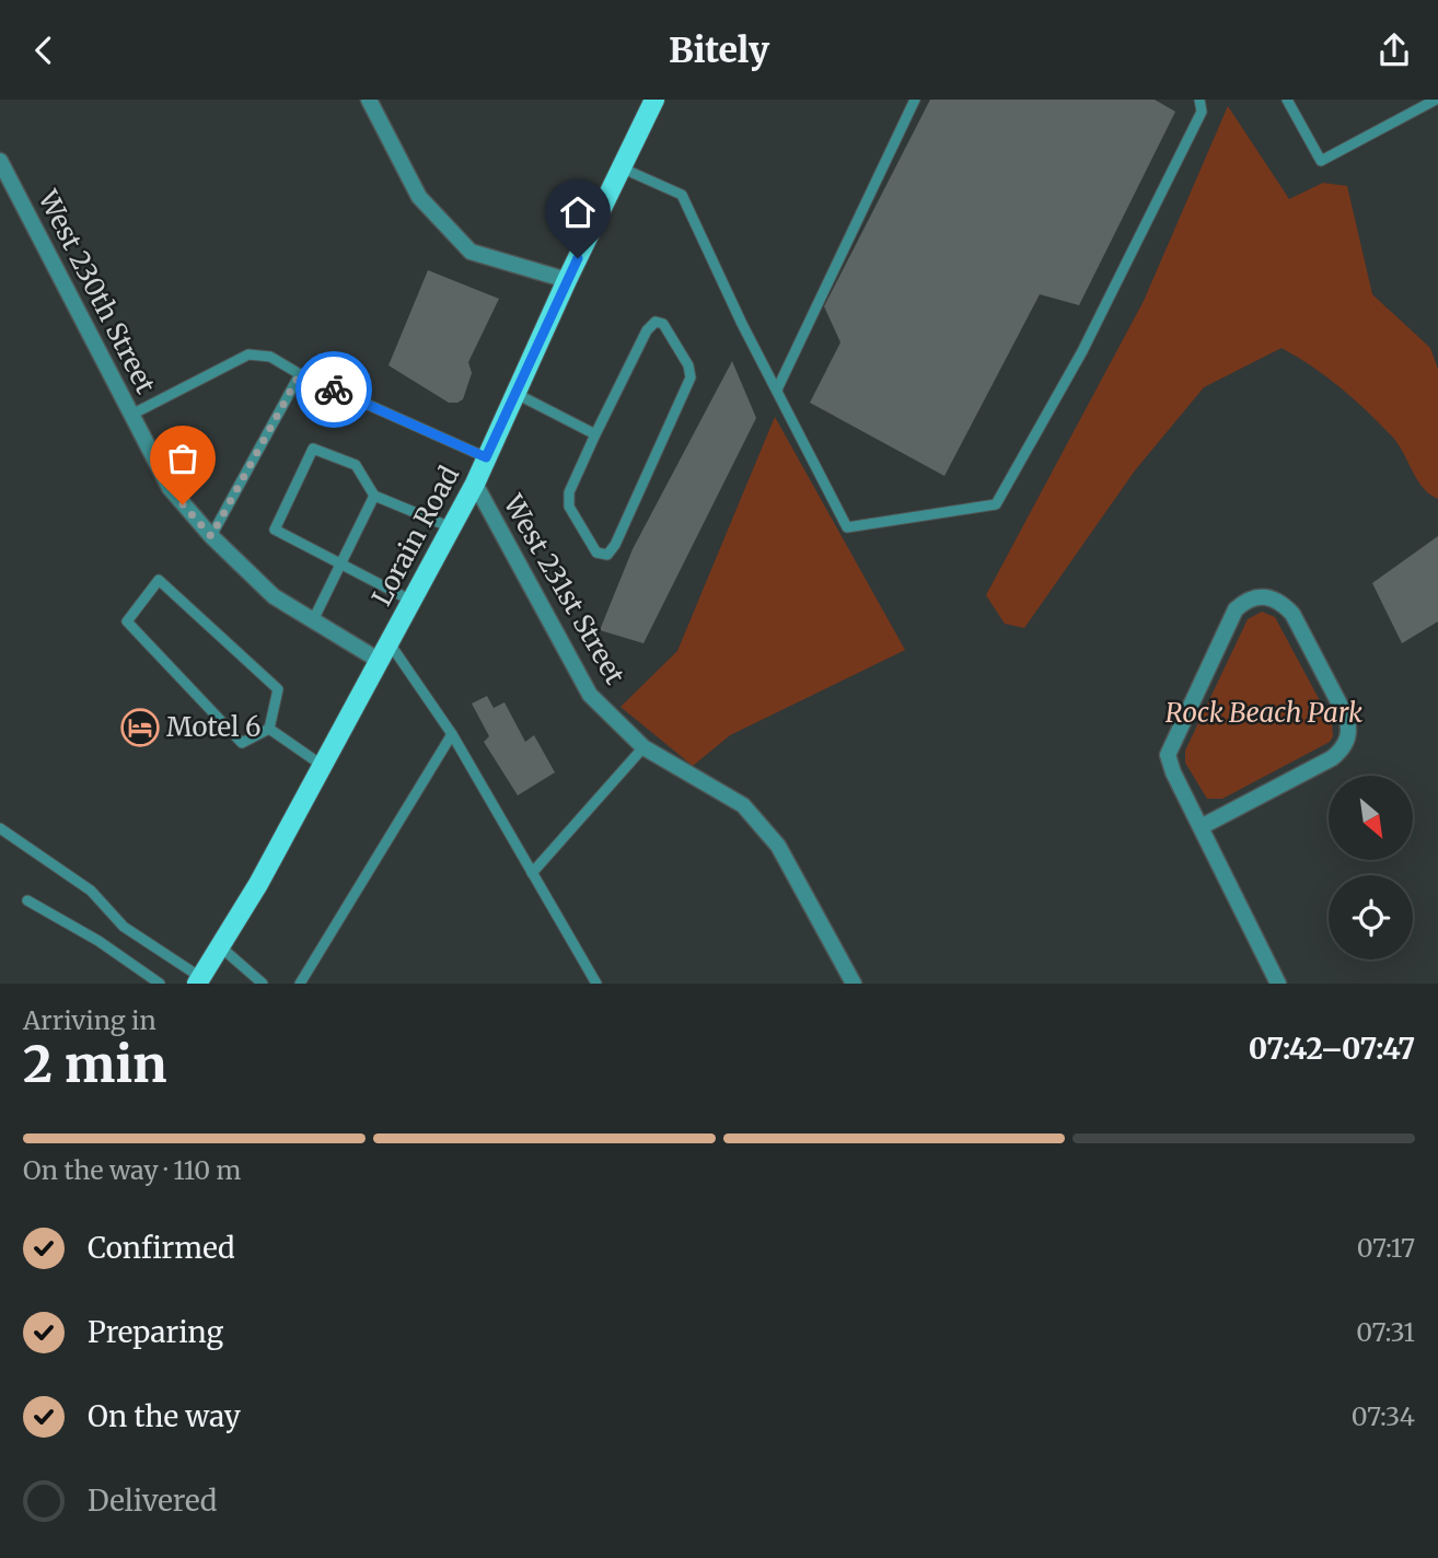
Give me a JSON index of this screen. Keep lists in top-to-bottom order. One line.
{"streets":{"main road":["Lorain Road"],"street":["West 230th Street","West 231st Street"]},"crossings":[["West 230th Street","Lorain Road"],["Lorain Road","West 231st Street"]],"parks":["Rock Beach Park"],"places":{"hotel":["Motel 6"]},"north":"bottom right","page":{"header":"Bitely","heading":["2 min","Arriving in","07:42–07:47"],"bar":"On the way · 110 m","list":[["Confirmed","07:17"],["Preparing","07:31"],["On the way","07:34"],"Delivered"]}}
